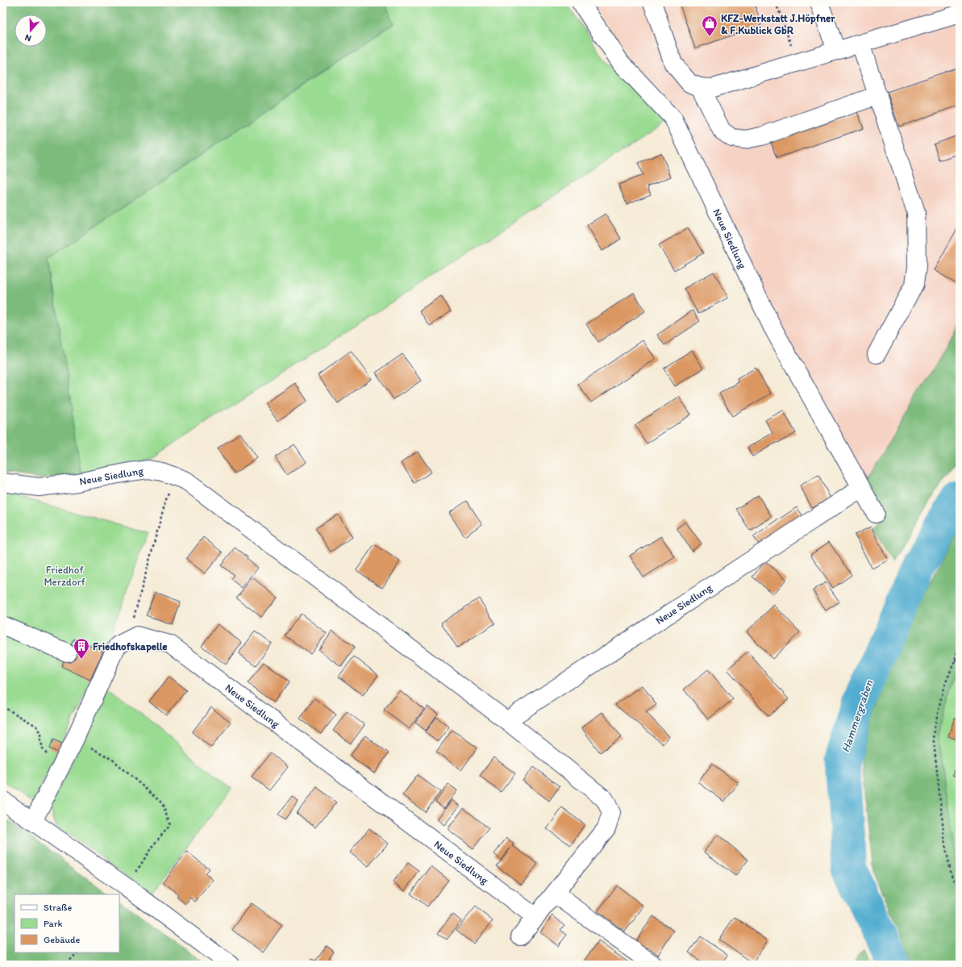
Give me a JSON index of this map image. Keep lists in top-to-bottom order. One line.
{"streets":{"street":["Neue Siedlung"]},"water":["Hammergraben"],"parks":["Friedhof Merzdorf"],"places":{"shop":["KFZ-Werkstatt J.Höpfner & F.Kublick GbR"],"building":["Friedhofskapelle"]},"legend":["Straße","Park","Gebäude"],"north":"bottom"}
